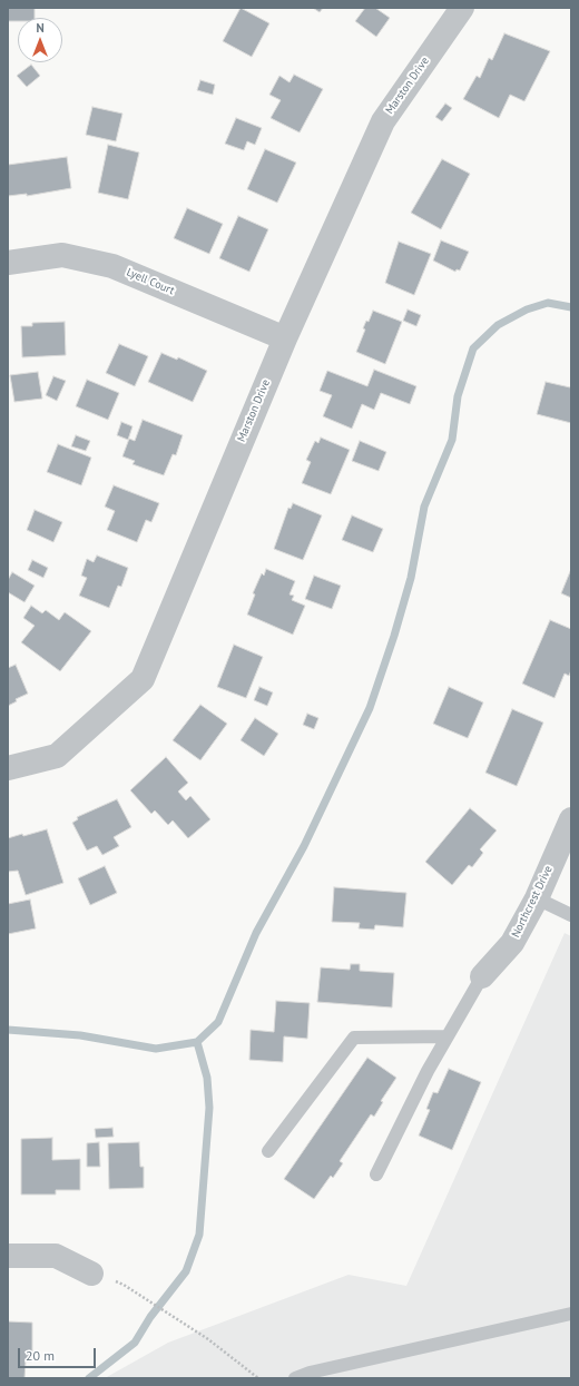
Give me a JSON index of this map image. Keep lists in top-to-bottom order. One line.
{"streets":{"street":["Marston Drive","Lyell Court","Northcrest Drive"]},"crossings":[["Marston Drive","Lyell Court"]],"scale_bar":"20 m","north":"top"}
